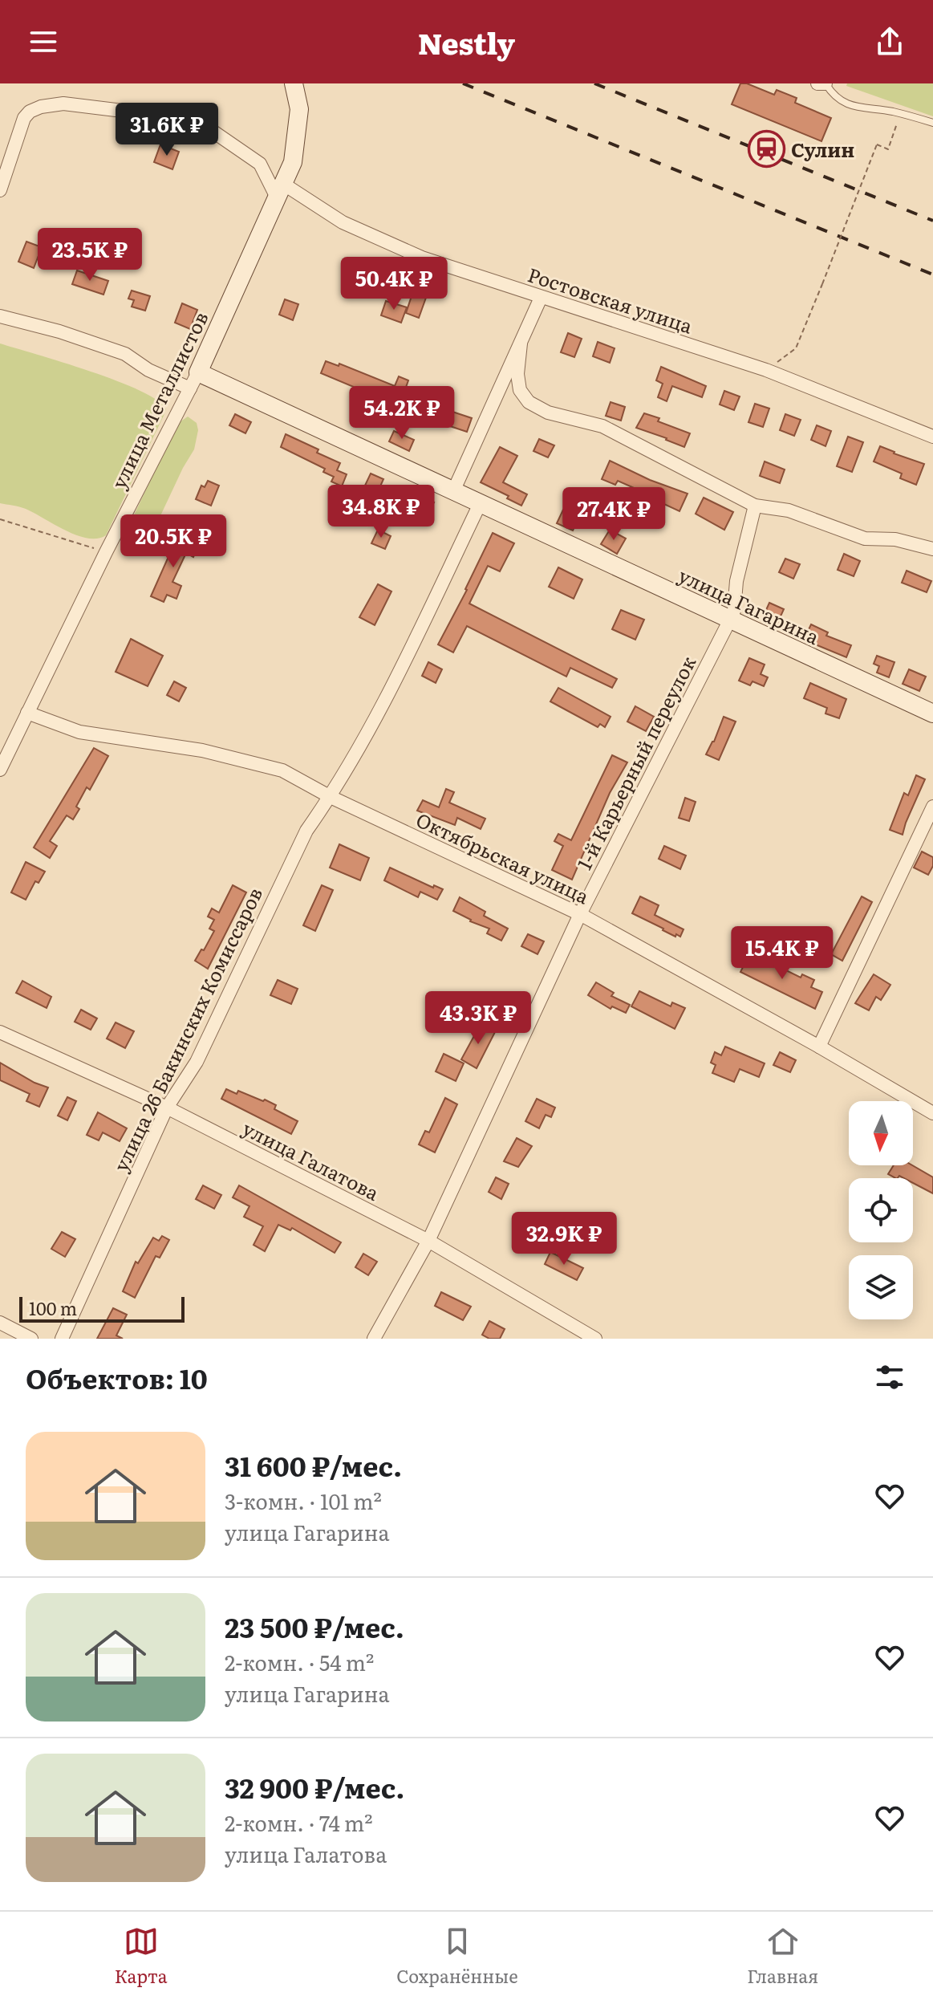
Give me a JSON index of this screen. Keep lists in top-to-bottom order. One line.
{"streets":{"main road":["улица Металлистов","улица Гагарина"],"street":["Ростовская улица","1-й Карьерный переулок","Октябрьская улица","улица 26 Бакинских Комиссаров","улица Галатова"]},"crossings":[["Ростовская улица","улица Металлистов"],["улица Металлистов","улица Гагарина"],["улица Металлистов","Октябрьская улица"],["улица Гагарина","1-й Карьерный переулок"],["улица Гагарина","улица 26 Бакинских Комиссаров"],["1-й Карьерный переулок","Октябрьская улица"],["1-й Карьерный переулок","улица Галатова"],["Октябрьская улица","улица 26 Бакинских Комиссаров"],["улица 26 Бакинских Комиссаров","улица Галатова"]],"places":{"station":["Сулин"]},"scale_bar":"100 m","north":"bottom","page":{"header":"Nestly","price":["31.6K ₽","23.5K ₽","50.4K ₽","54.2K ₽","34.8K ₽","27.4K ₽","20.5K ₽","15.4K ₽","43.3K ₽","32.9K ₽"],"scale":"100 m","heading":"Объектов: 10","list":[{"name":"31 600 ₽/мес.","note":"3-комн. · 101 m² · улица Гагарина"},{"name":"23 500 ₽/мес.","note":"2-комн. · 54 m² · улица Гагарина"},{"name":"32 900 ₽/мес.","note":"2-комн. · 74 m² · улица Галатова"}],"tabs":["Карта","Сохранённые","Главная"]}}
